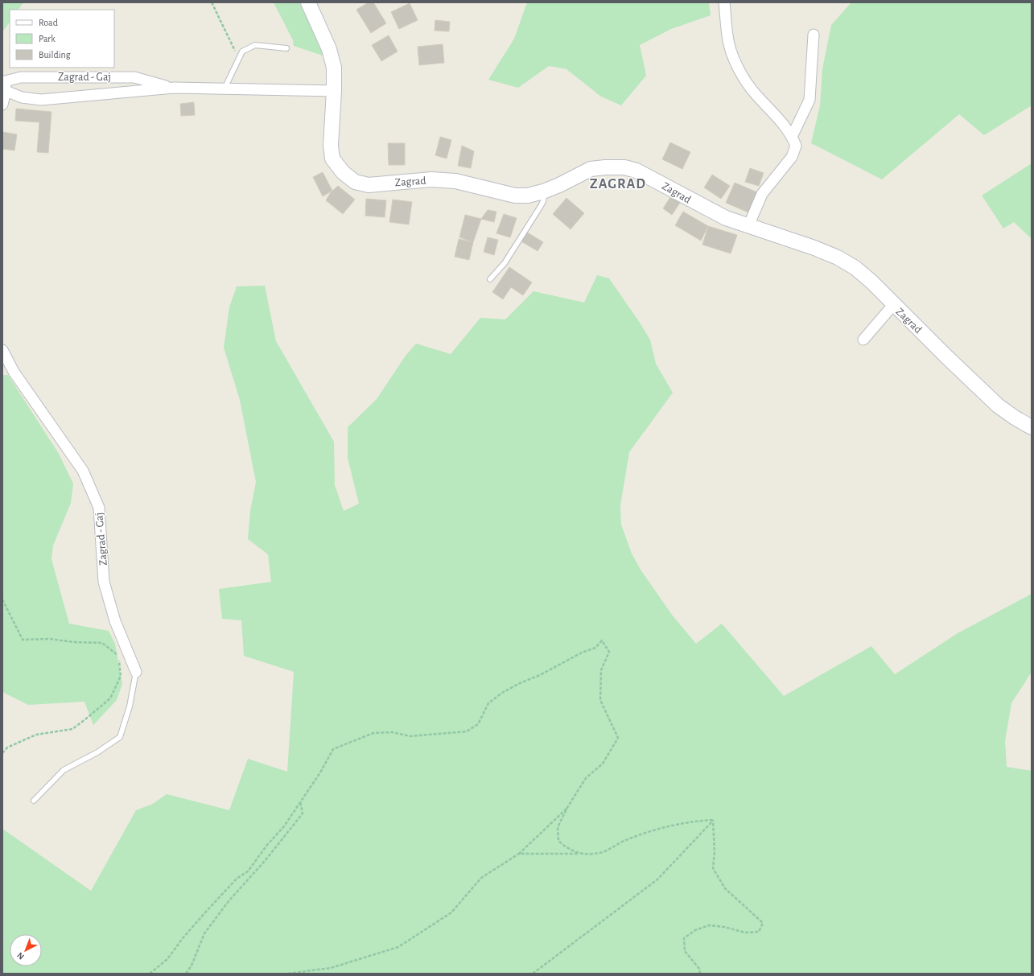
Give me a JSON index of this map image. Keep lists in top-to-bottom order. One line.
{"streets":{"main road":["Zagrad"],"street":["Zagrad - Gaj"]},"crossings":[["Zagrad - Gaj","Zagrad"]],"districts":["ZAGRAD"],"legend":["Road","Park","Building"],"north":"bottom left"}
